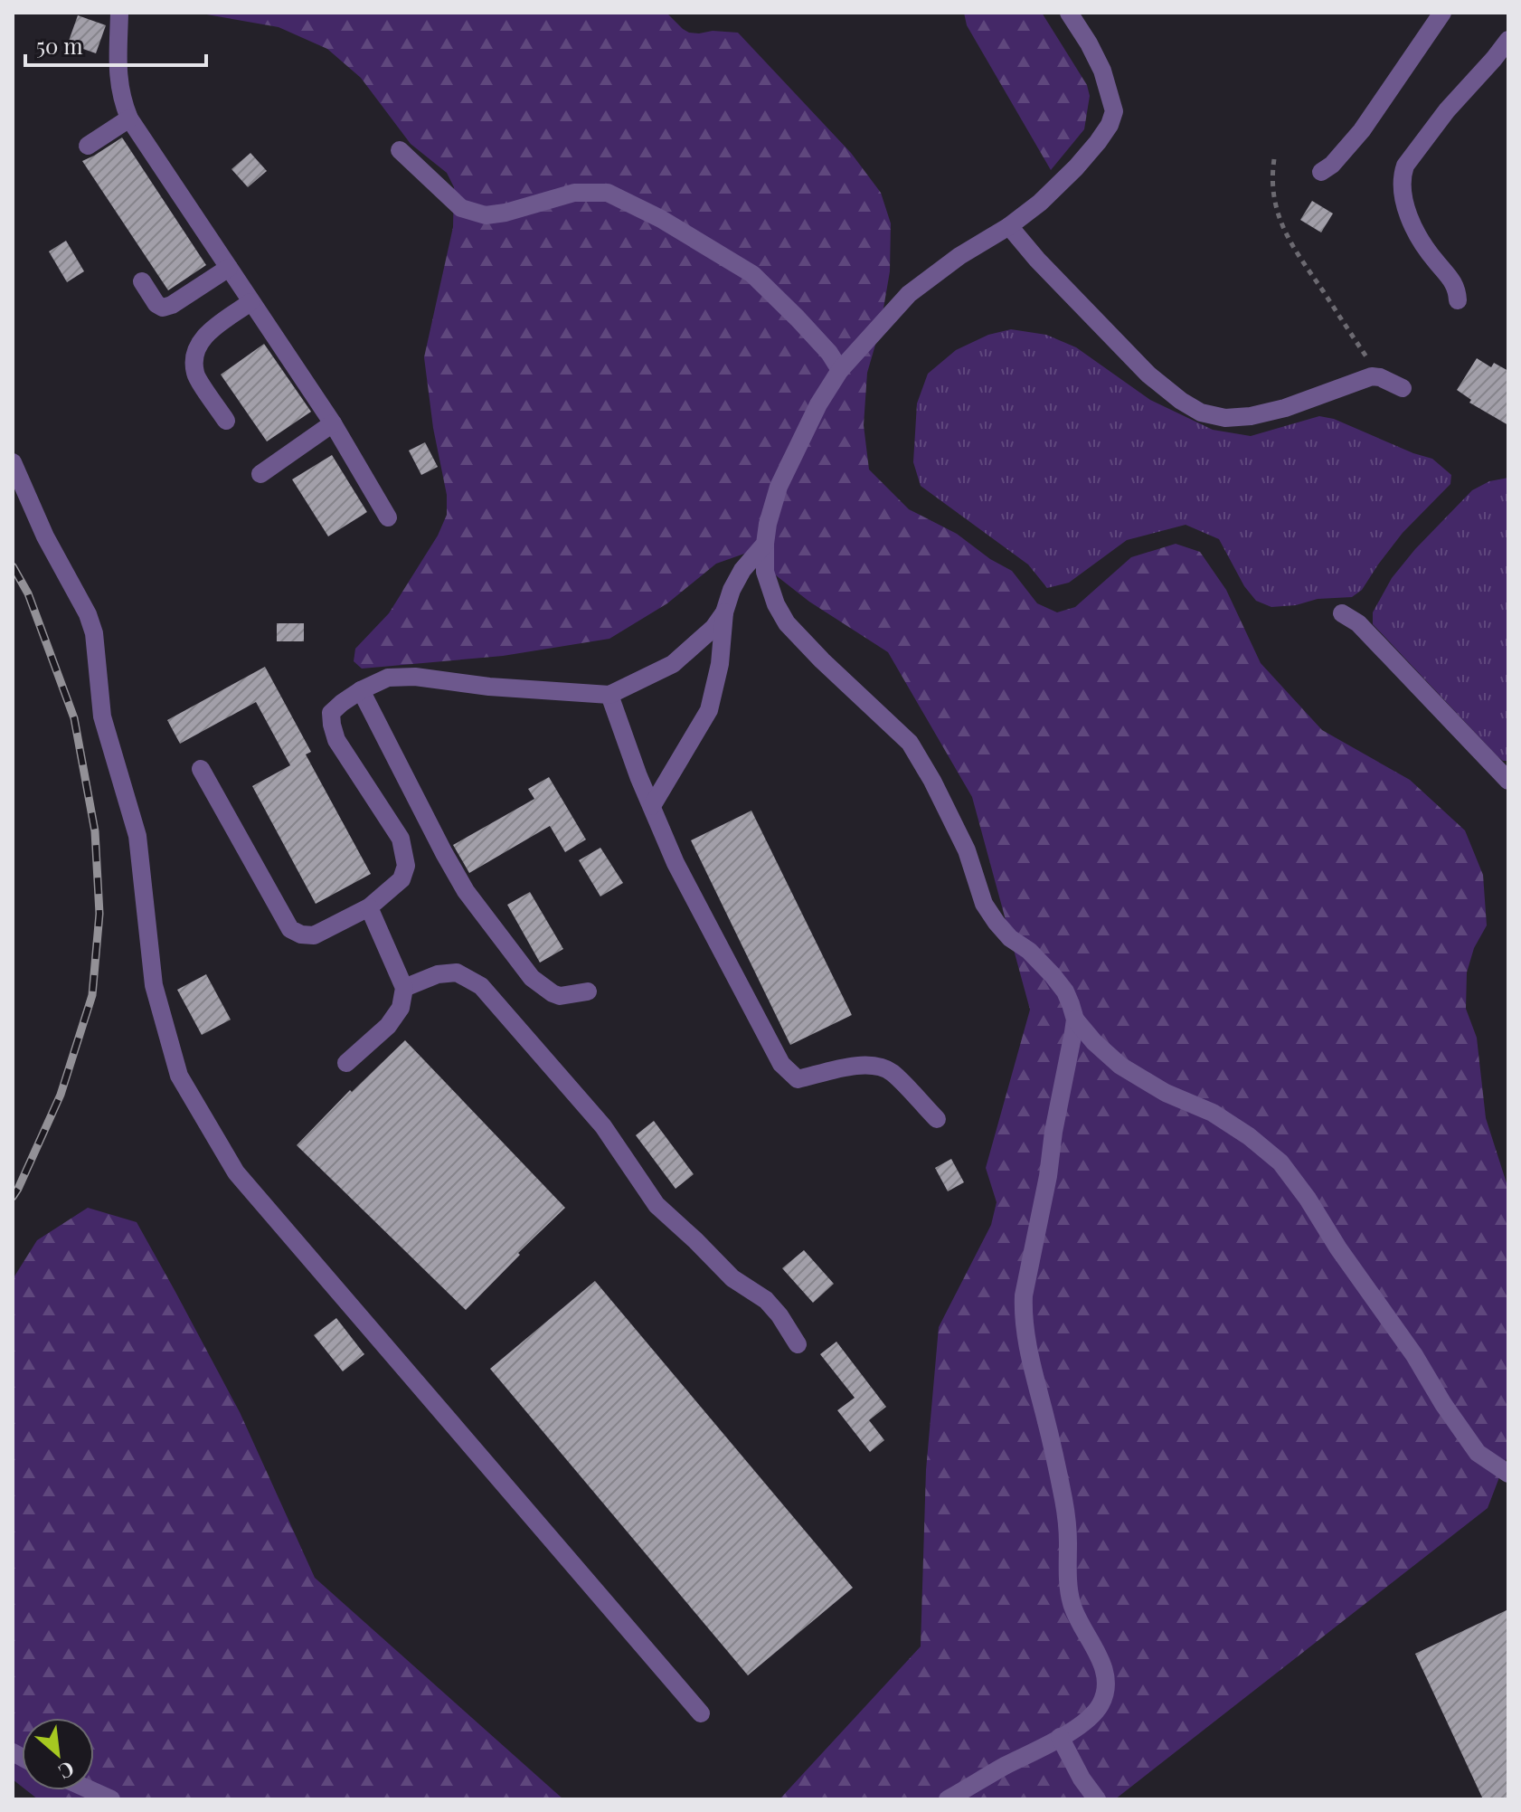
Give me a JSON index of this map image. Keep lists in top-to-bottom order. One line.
{"scale_bar":"50 m","north":"bottom right"}
